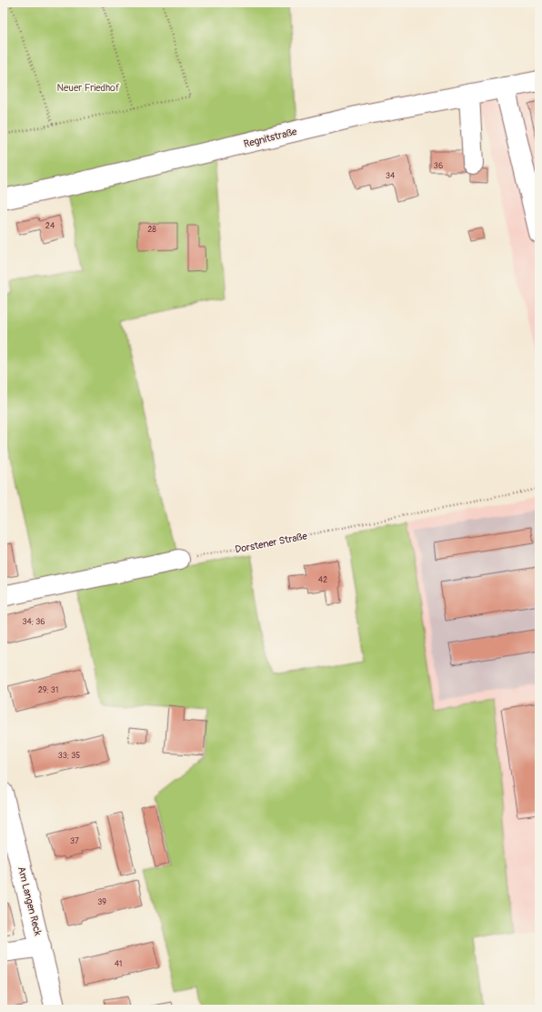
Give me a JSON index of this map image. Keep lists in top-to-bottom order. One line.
{"streets":{"street":["Regnitstraße","Am Langen Reck"],"path":["Dorstener Straße"]},"parks":["Neuer Friedhof"],"house_numbers":["36","34","24","28","42","34; 36","29; 31","33; 35","37","39","41"]}
